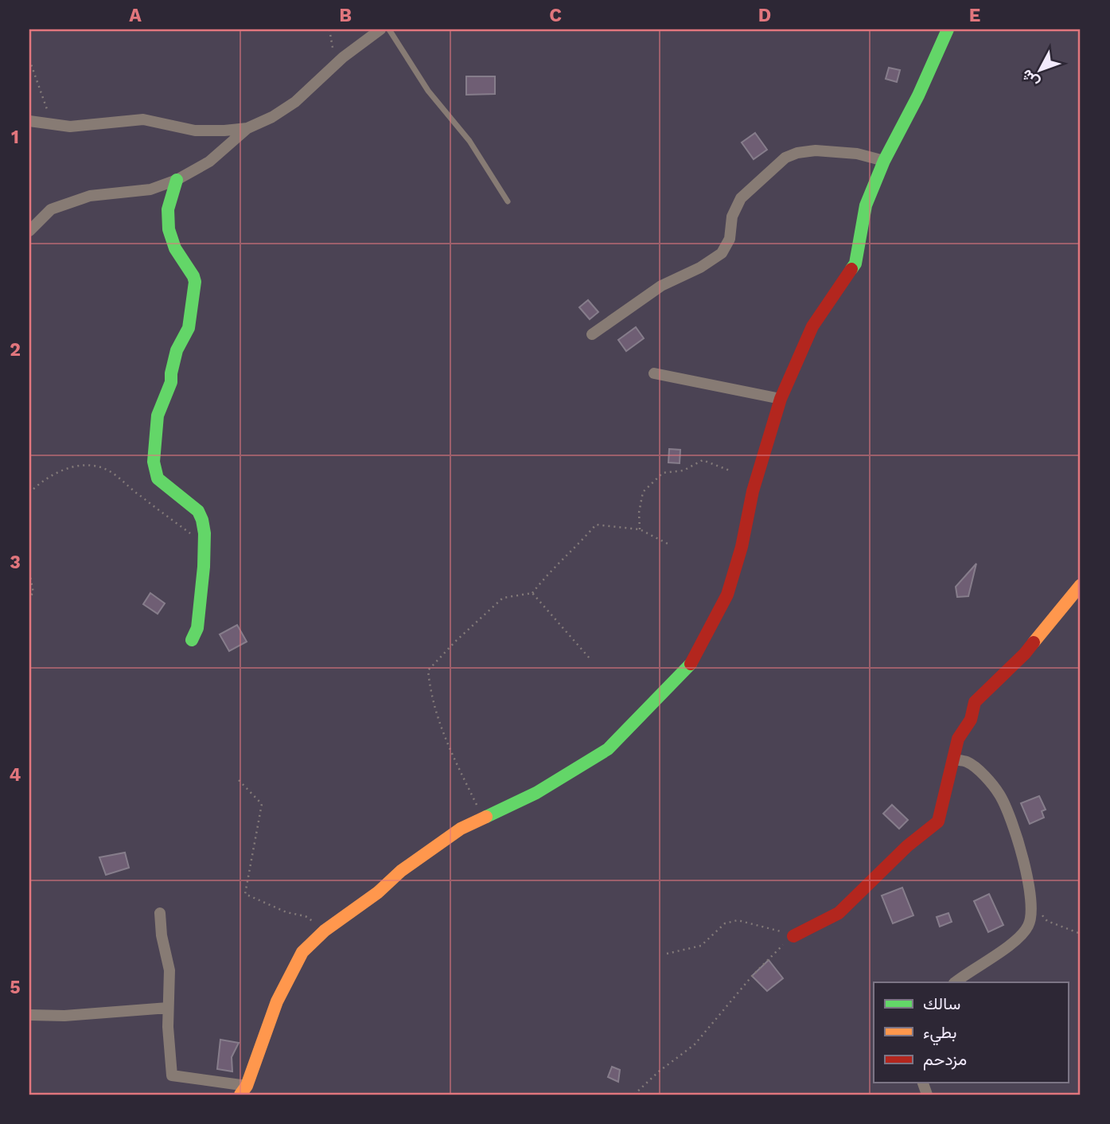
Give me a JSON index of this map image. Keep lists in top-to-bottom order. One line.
{"legend":["سالك","بطيء","مزدحم"],"north":"bottom left","grid":{"columns":["A","B","C","D","E"],"rows":["1","2","3","4","5"]}}
